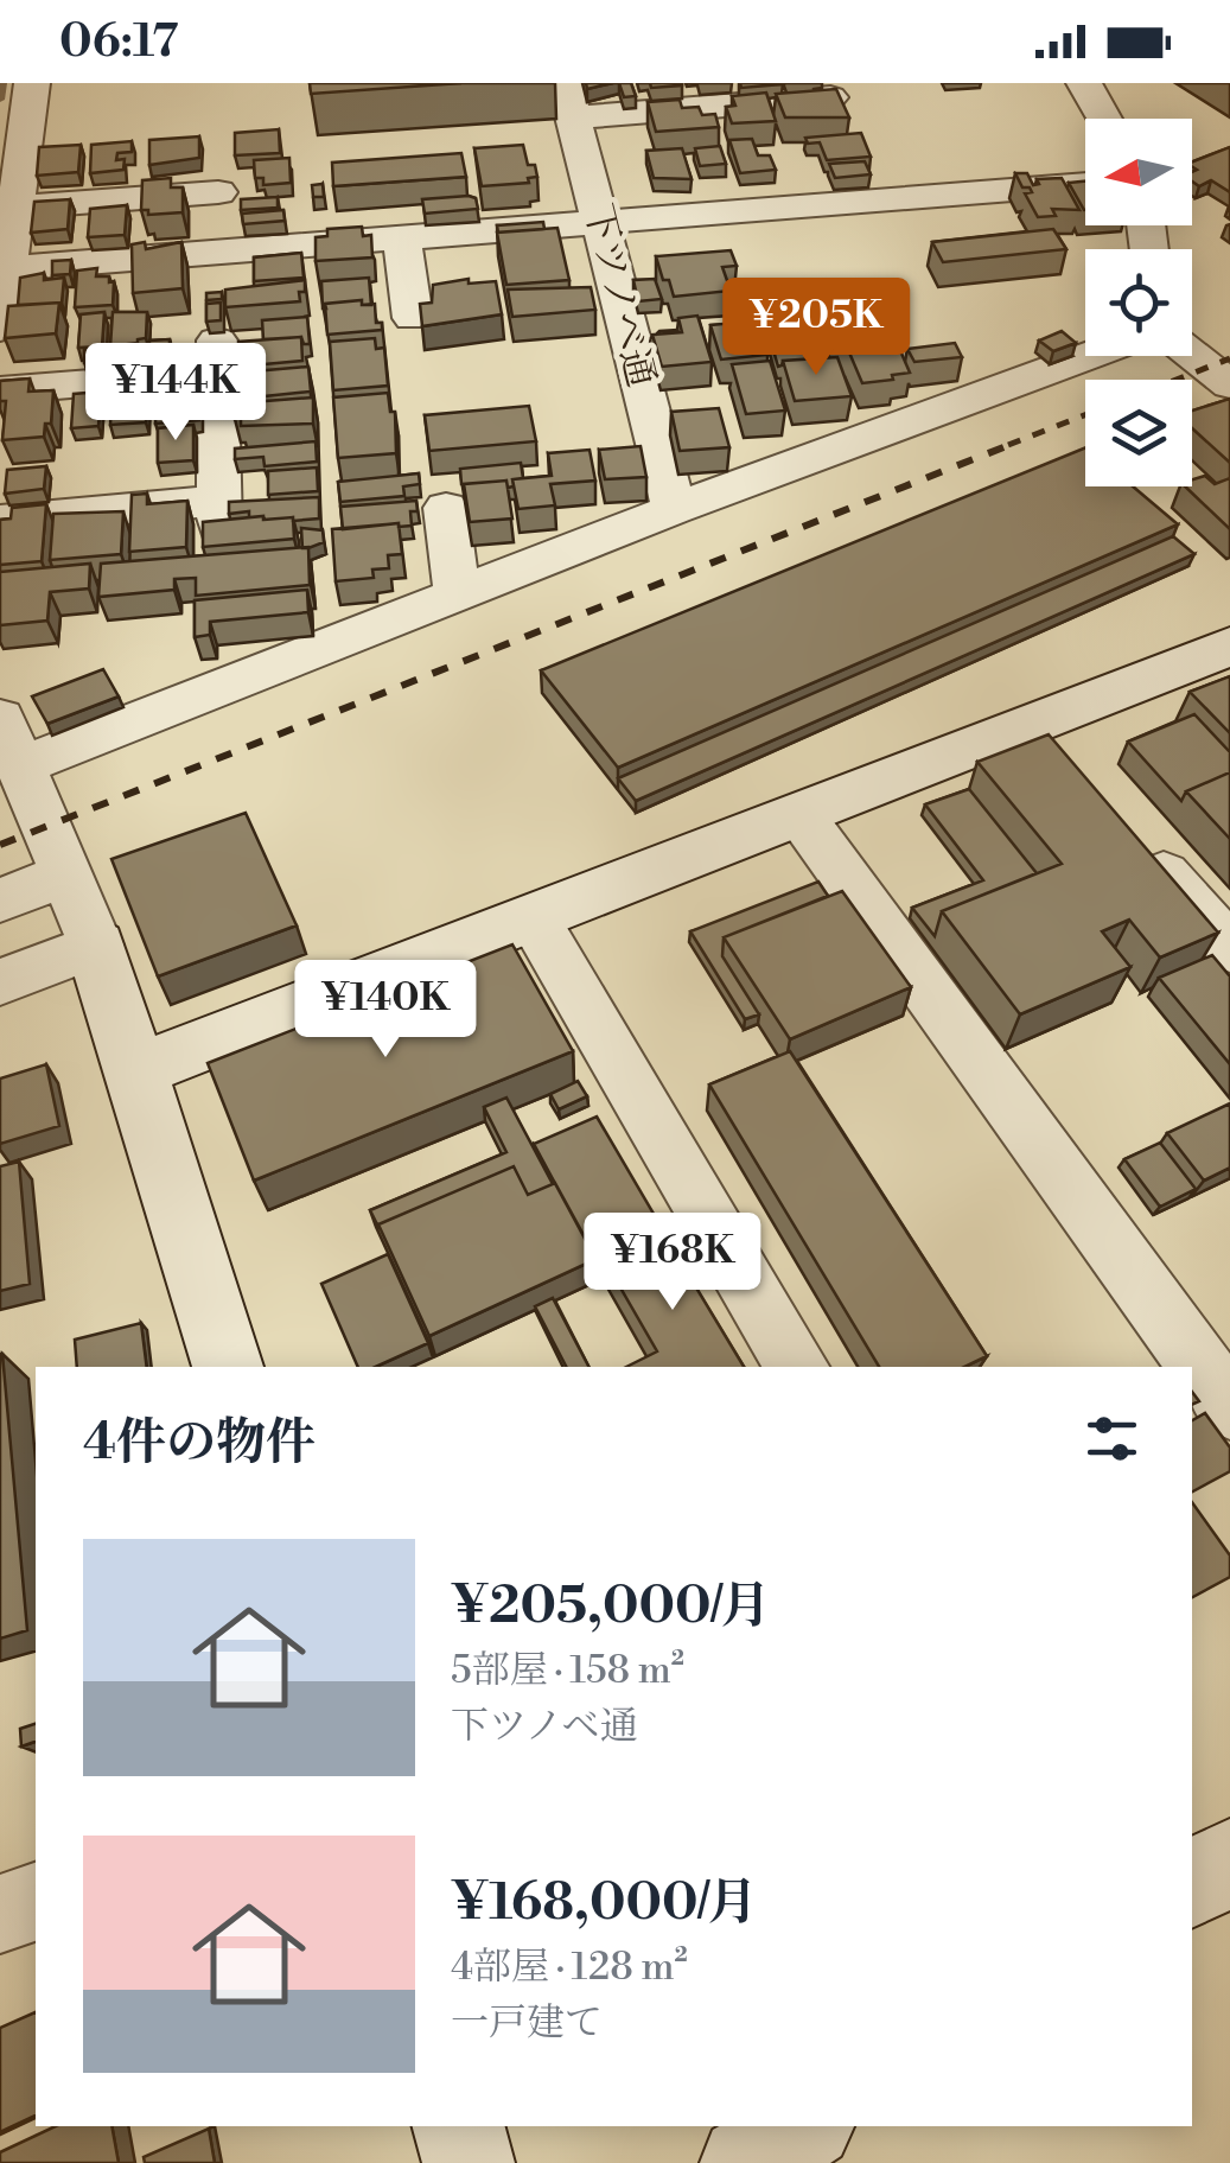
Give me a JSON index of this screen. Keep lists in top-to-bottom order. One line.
{"streets":{"street":["下ツノベ通"]},"north":"left","page":{"status":"06:17","price":["¥205K","¥144K","¥140K","¥168K"],"heading":"4件の物件","list":[{"name":"¥205,000/月","note":"5部屋 · 158 m² · 下ツノベ通"},{"name":"¥168,000/月","note":"4部屋 · 128 m² · 一戸建て"}]}}
